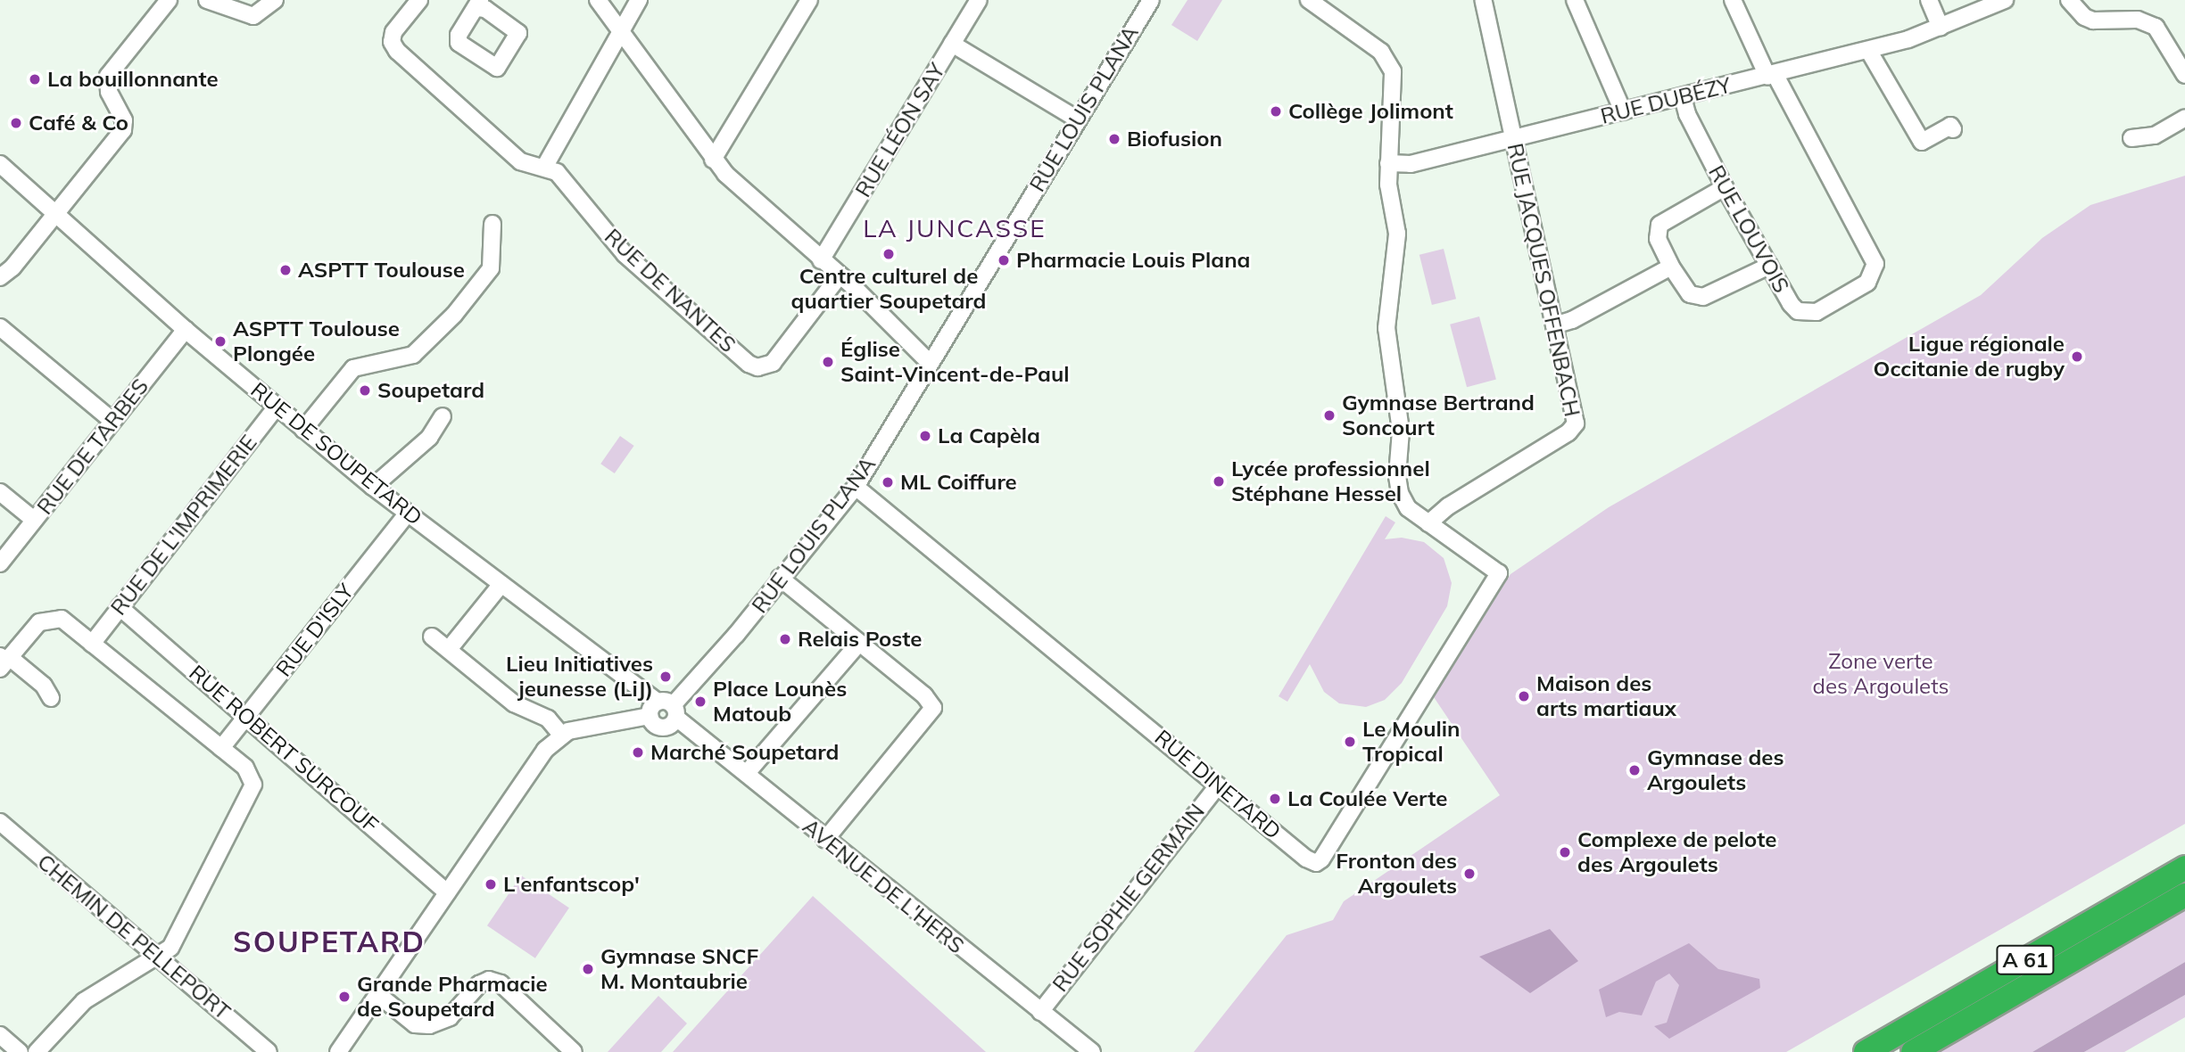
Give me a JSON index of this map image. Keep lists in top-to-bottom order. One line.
{"streets":{"highway":["A 61"],"street":["RUE DUBÉZY","RUE LOUIS PLANA","RUE LÉON SAY","RUE LOUVOIS","RUE JACQUES OFFENBACH","RUE DE NANTES","RUE DE TARBES","RUE DE SOUPETARD","RUE DE L'IMPRIMERIE","RUE D'ISLY","RUE ROBERT SURCOUF","RUE DINETARD","AVENUE DE L'HERS","RUE SOPHIE GERMAIN","CHEMIN DE PELLEPORT"]},"crossings":[["RUE DUBÉZY","RUE LOUVOIS"],["RUE DUBÉZY","RUE JACQUES OFFENBACH"],["RUE LOUIS PLANA","RUE DE SOUPETARD"],["RUE LOUIS PLANA","RUE DINETARD"],["RUE LOUIS PLANA","AVENUE DE L'HERS"],["RUE JACQUES OFFENBACH","RUE DINETARD"],["RUE DE TARBES","RUE DE SOUPETARD"],["RUE DE SOUPETARD","RUE DE L'IMPRIMERIE"],["RUE DE SOUPETARD","RUE D'ISLY"],["RUE DE SOUPETARD","AVENUE DE L'HERS"],["RUE DE L'IMPRIMERIE","RUE ROBERT SURCOUF"],["RUE D'ISLY","RUE ROBERT SURCOUF"],["RUE DINETARD","RUE SOPHIE GERMAIN"],["AVENUE DE L'HERS","RUE SOPHIE GERMAIN"]],"districts":["LA JUNCASSE","SOUPETARD"],"parks":["Zone verte des Argoulets"],"places":["La bouillonnante","Collège Jolimont","Café & Co","Biofusion","Centre culturel de quartier Soupetard","Pharmacie Louis Plana","ASPTT Toulouse","ASPTT Toulouse Plongée","Ligue régionale Occitanie de rugby","Église Saint-Vincent-de-Paul","Soupetard","Gymnase Bertrand Soncourt","La Capèla","Lycée professionnel Stéphane Hessel","ML Coiffure","Relais Poste","Lieu Initiatives jeunesse (LiJ)","Maison des arts martiaux","Place Lounès Matoub","Le Moulin Tropical","Marché Soupetard","Gymnase des Argoulets","La Coulée Verte","Complexe de pelote des Argoulets","Fronton des Argoulets","L'enfantscop'","Gymnase SNCF M. Montaubrie","Grande Pharmacie de Soupetard"]}
